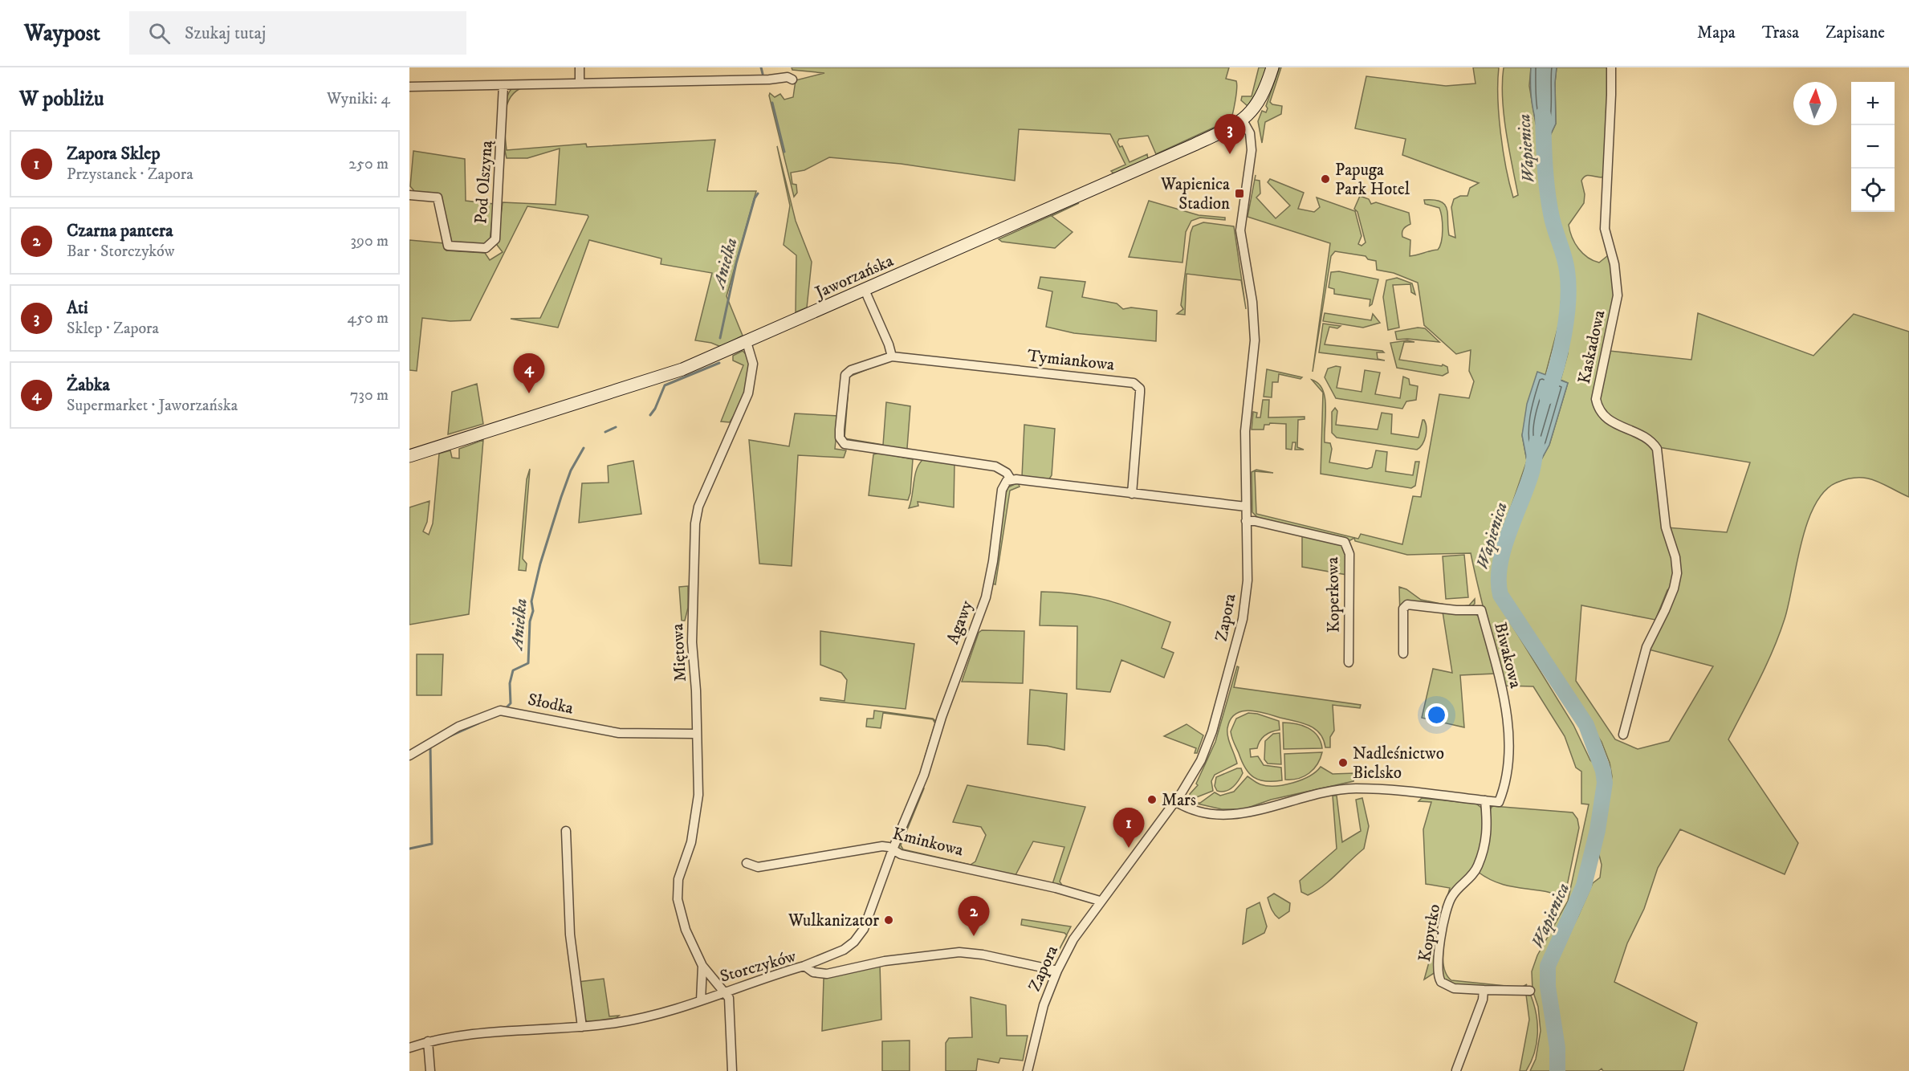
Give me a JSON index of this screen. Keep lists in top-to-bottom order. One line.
{"streets":{"street":["Pod Olszyną","Jaworzańska","Kaskadowa","Tymiankowa","Koperkowa","Zapora","Agawy","Miętowa","Biwakowa","Słodka","Kminkowa","Kopytko","Storczyków"]},"crossings":[["Jaworzańska","Zapora"],["Jaworzańska","Miętowa"],["Tymiankowa","Agawy"],["Koperkowa","Zapora"],["Zapora","Kminkowa"],["Zapora","Storczyków"],["Agawy","Kminkowa"],["Agawy","Storczyków"],["Miętowa","Słodka"],["Miętowa","Storczyków"],["Biwakowa","Kopytko"]],"water":["Wapienica","Anielka"],"places":{"other":["Papuga Park Hotel","Nadleśnictwo Bielsko","Mars","Wulkanizator"],"transit":["Wapienica Stadion"]},"north":"top","page":{"header":"Waypost","search":"Szukaj tutaj","nav":["Mapa","Trasa","Zapisane"],"heading":["W pobliżu","Wyniki: 4"],"map_buttons":["+","−"],"pins":["3","4","1","2"],"list":[{"mark":"1","name":"Zapora Sklep","note":"Przystanek · Zapora","value":"250 m"},{"mark":"2","name":"Czarna pantera","note":"Bar · Storczyków","value":"390 m"},{"mark":"3","name":"Ati","note":"Sklep · Zapora","value":"450 m"},{"mark":"4","name":"Żabka","note":"Supermarket · Jaworzańska","value":"730 m"}]}}
